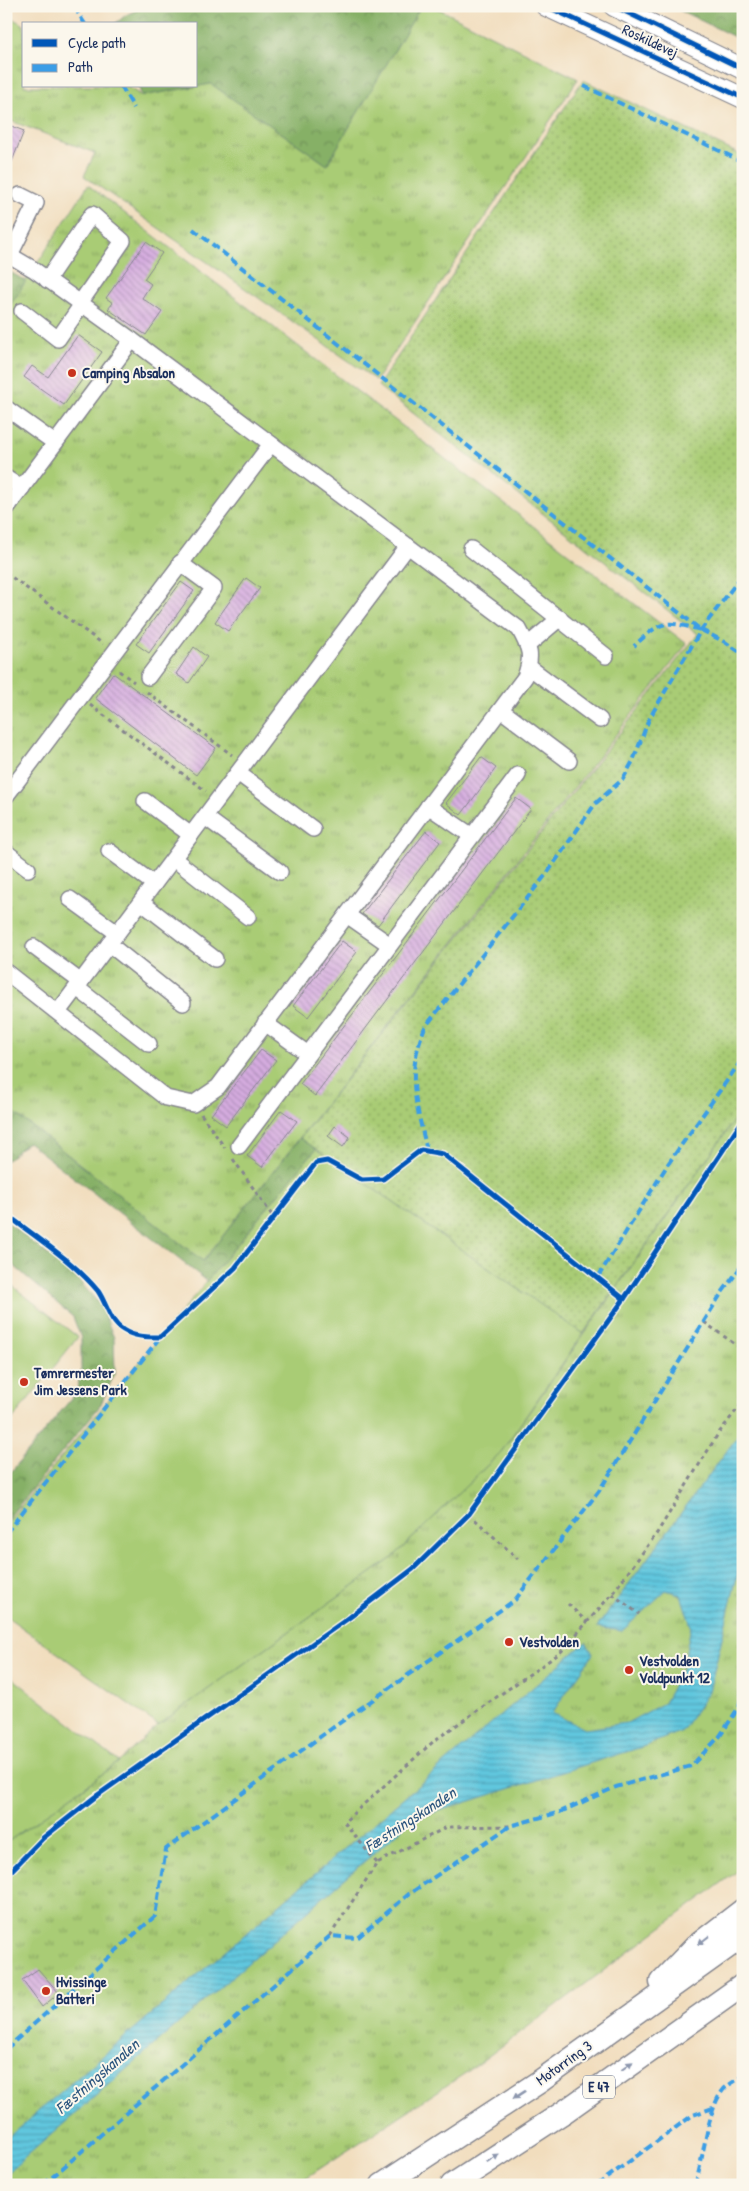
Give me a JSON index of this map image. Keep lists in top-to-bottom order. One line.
{"streets":{"highway":["Motorring 3","E 47"],"main road":["Roskildevej"]},"water":["Fæstningskanalen"],"places":["Camping Absalon","Tømrermester Jim Jessens Park","Vestvolden","Vestvolden Voldpunkt 12","Hvissinge Batteri"],"legend":["Cycle path","Path"]}
